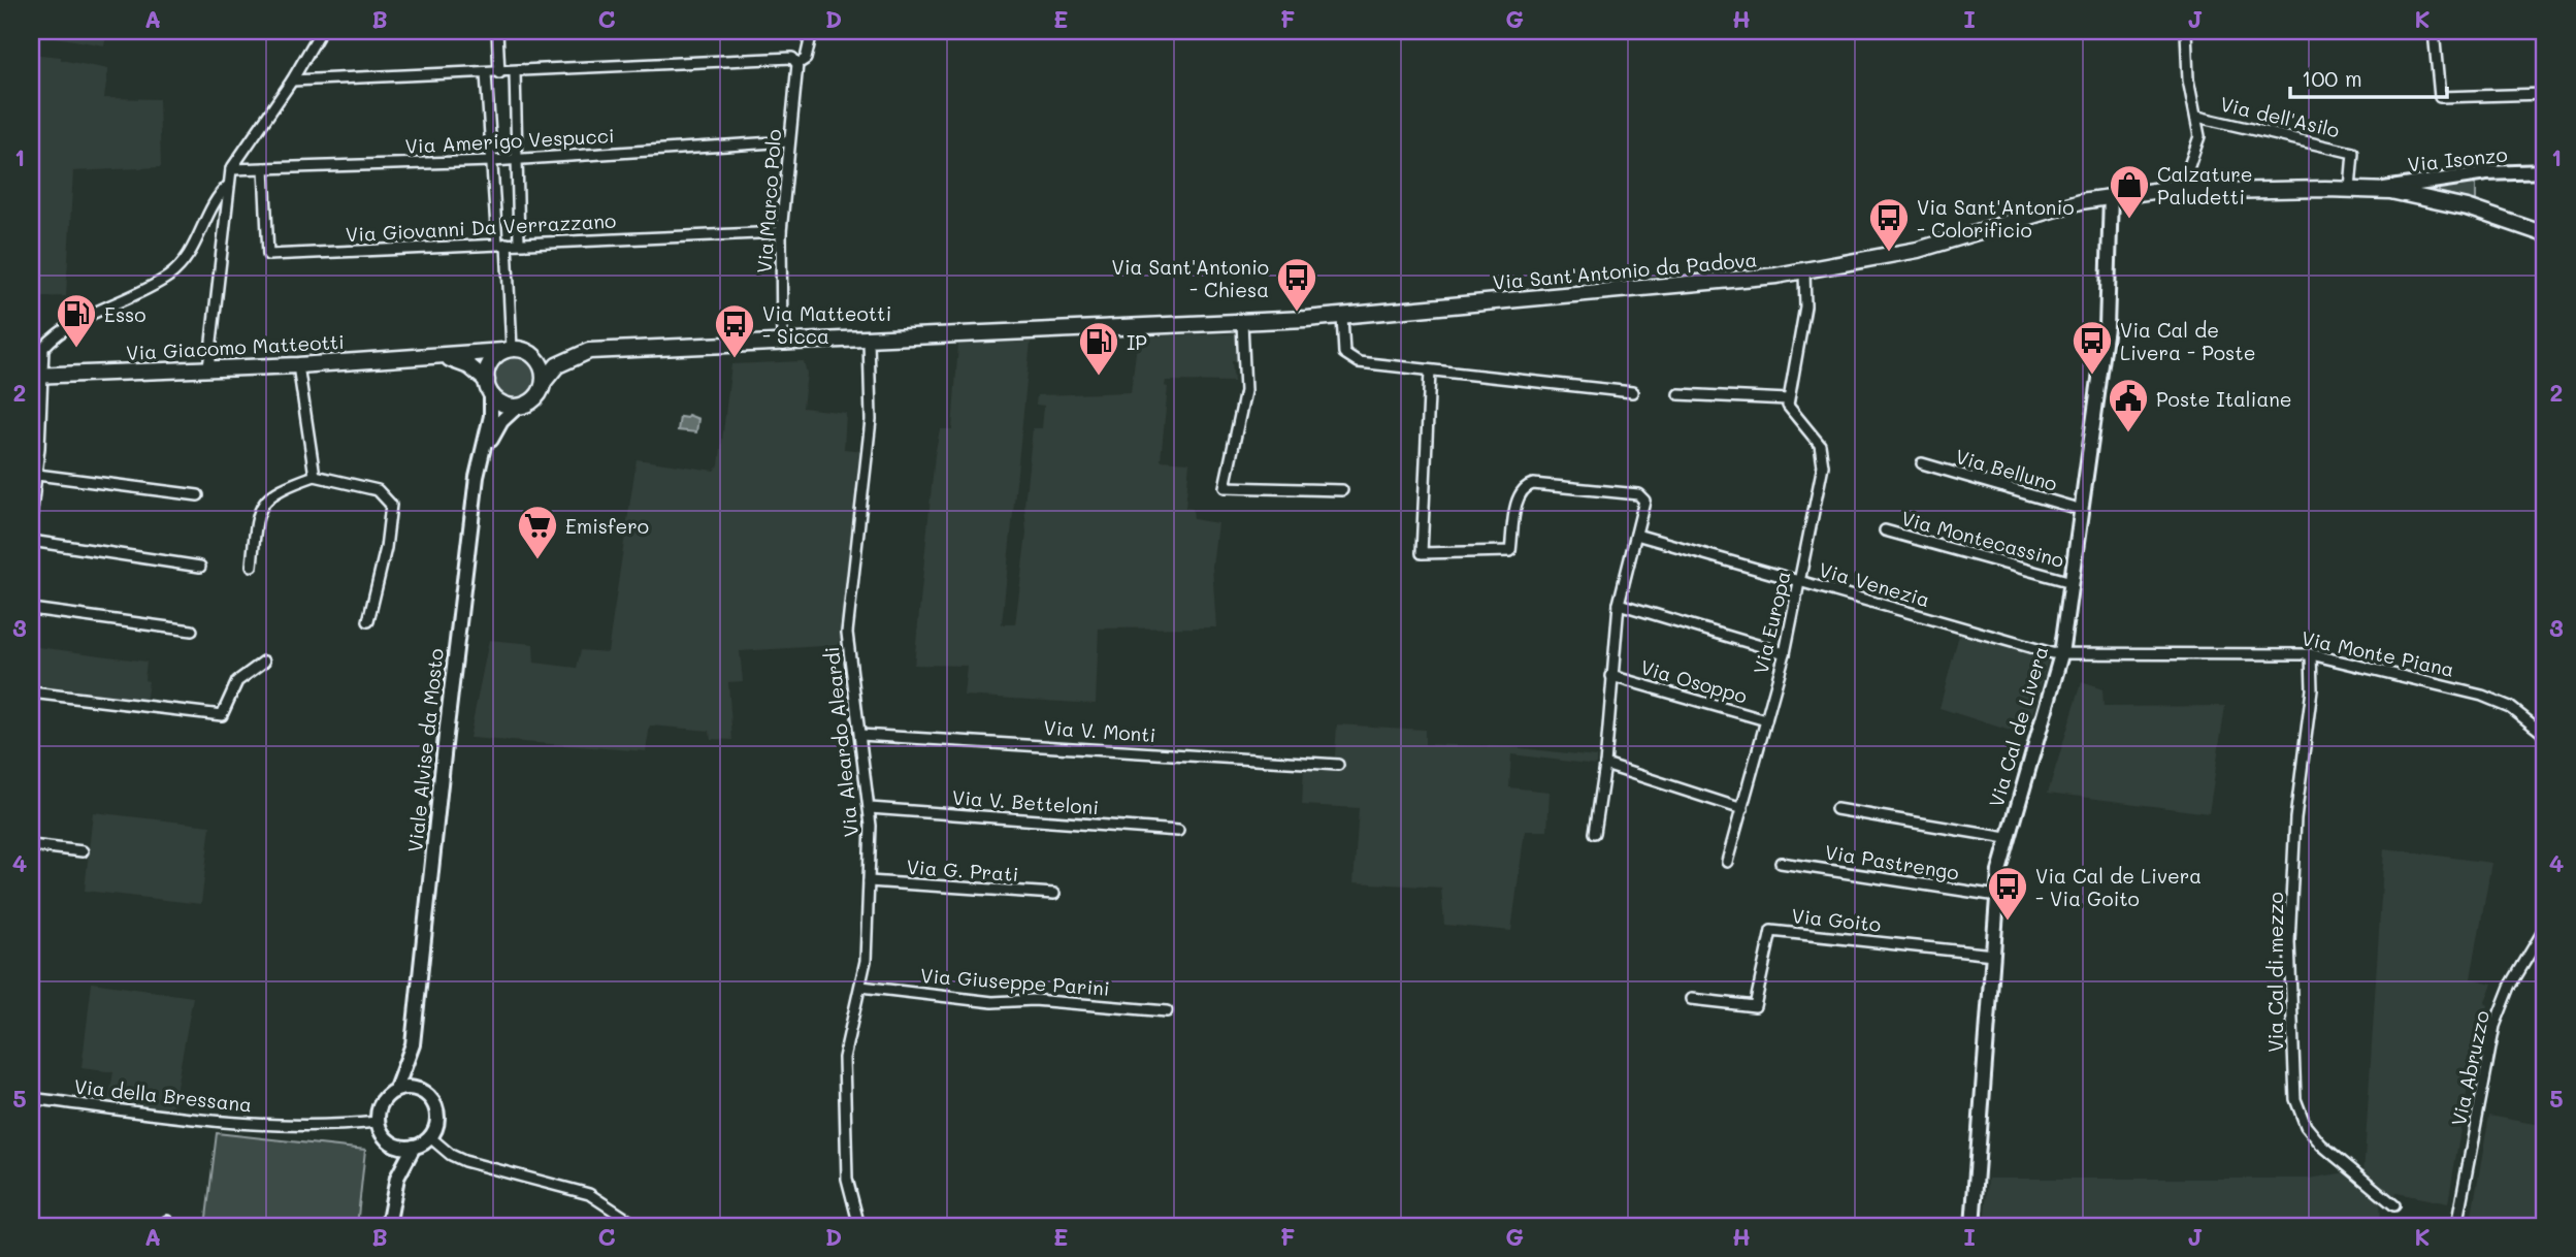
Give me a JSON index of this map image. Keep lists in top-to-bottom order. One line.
{"streets":{"main road":["Via Isonzo","Via Sant'Antonio da Padova","Via Giacomo Matteotti","Via Cal de Livera","Viale Alvise da Mosto"],"street":["Via dell'Asilo","Via Amerigo Vespucci","Via Marco Polo","Via Giovanni Da Verrazzano","Via Belluno","Via Montecassino","Via Venezia","Via Europa","Via Monte Piana","Via Osoppo","Via V. Monti","Via Aleardo Aleardi","Via V. Betteloni","Via Pastrengo","Via G. Prati","Via Goito","Via Cal di mezzo","Via Giuseppe Parini","Via Abruzzo","Via della Bressana"]},"crossings":[["Via dell'Asilo","Via Sant'Antonio da Padova"],["Via Amerigo Vespucci","Via Marco Polo"],["Via Amerigo Vespucci","Via Giovanni Da Verrazzano"],["Via Isonzo","Via Sant'Antonio da Padova"],["Via Marco Polo","Via Giovanni Da Verrazzano"],["Via Marco Polo","Via Sant'Antonio da Padova"],["Via Sant'Antonio da Padova","Via Cal de Livera"],["Via Sant'Antonio da Padova","Via Aleardo Aleardi"],["Via Giacomo Matteotti","Viale Alvise da Mosto"],["Via Belluno","Via Cal de Livera"],["Via Montecassino","Via Cal de Livera"],["Via Venezia","Via Europa"],["Via Venezia","Via Monte Piana"],["Via Venezia","Via Cal de Livera"],["Via Europa","Via Osoppo"],["Via Monte Piana","Via Cal de Livera"],["Via Monte Piana","Via Cal di mezzo"],["Via Cal de Livera","Via Pastrengo"],["Via Cal de Livera","Via Goito"],["Via V. Monti","Via Aleardo Aleardi"],["Via Aleardo Aleardi","Via V. Betteloni"],["Via Aleardo Aleardi","Via G. Prati"],["Via Aleardo Aleardi","Via Giuseppe Parini"],["Viale Alvise da Mosto","Via della Bressana"]],"places":{"shop":["Calzature Paludetti"],"bus stop":["Via Sant'Antonio - Colorificio","Via Sant'Antonio - Chiesa","Via Matteotti - Sicca","Via Cal de Livera - Poste","Via Cal de Livera - Via Goito"],"fuel station":["Esso","IP"],"public building":["Poste Italiane"],"supermarket":["Emisfero"]},"scale_bar":"100 m","grid":{"columns":["A","B","C","D","E","F","G","H","I","J","K"],"rows":["1","2","3","4","5"]}}
